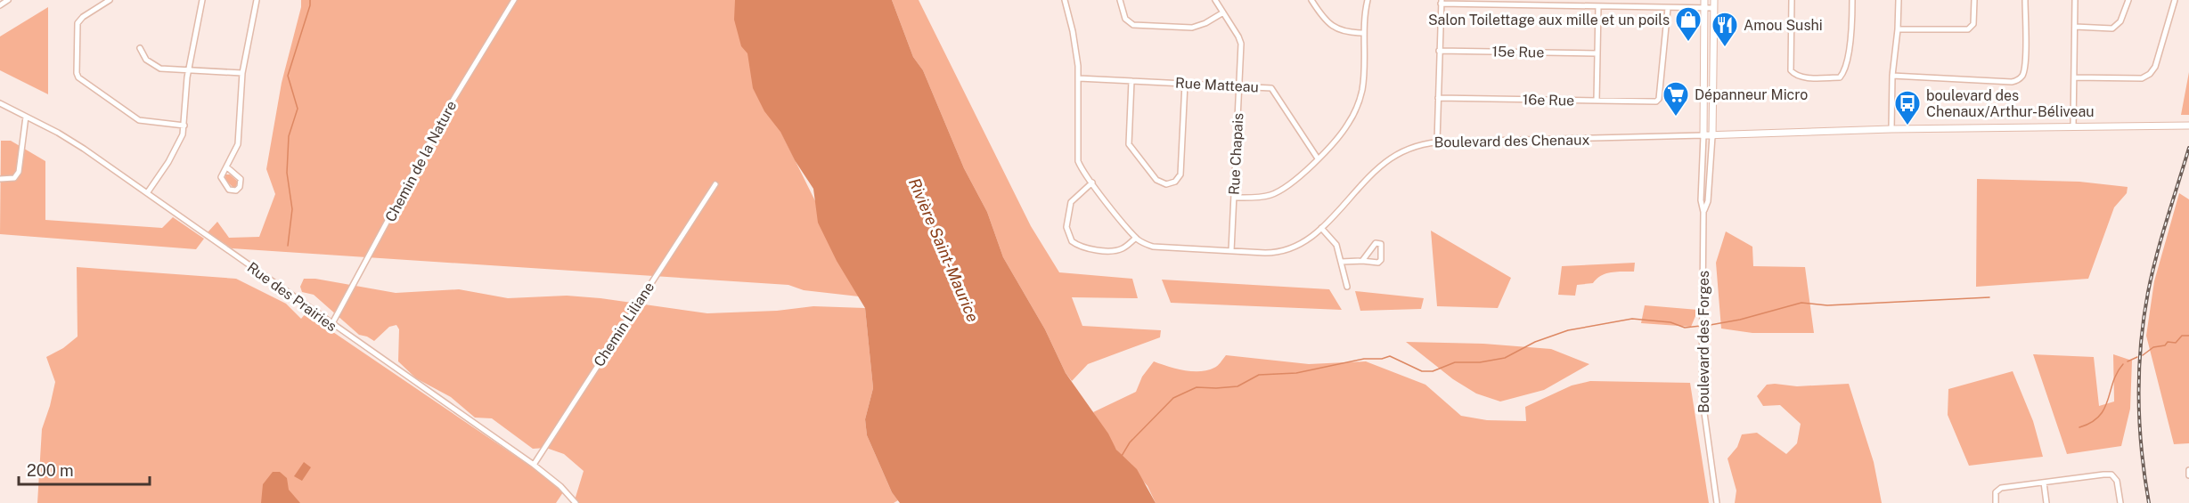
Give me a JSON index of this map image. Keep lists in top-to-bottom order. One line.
{"streets":{"main road":["Boulevard des Chenaux","Boulevard des Forges"],"street":["15e Rue","Rue Matteau","16e Rue","Rue Chapais","Chemin de la Nature","Rue des Prairies","Chemin Liliane"]},"crossings":[["Rue Matteau","Boulevard des Chenaux"],["Rue Matteau","Rue Chapais"],["Boulevard des Chenaux","Rue Chapais"],["Boulevard des Chenaux","Boulevard des Forges"],["Chemin de la Nature","Rue des Prairies"],["Rue des Prairies","Chemin Liliane"]],"water":["Rivière Saint-Maurice"],"places":{"shop":["Salon Toilettage aux mille et un poils"],"restaurant":["Amou Sushi"],"supermarket":["Dépanneur Micro"],"bus stop":["boulevard des Chenaux/Arthur-Béliveau"]},"scale_bar":"200 m"}
